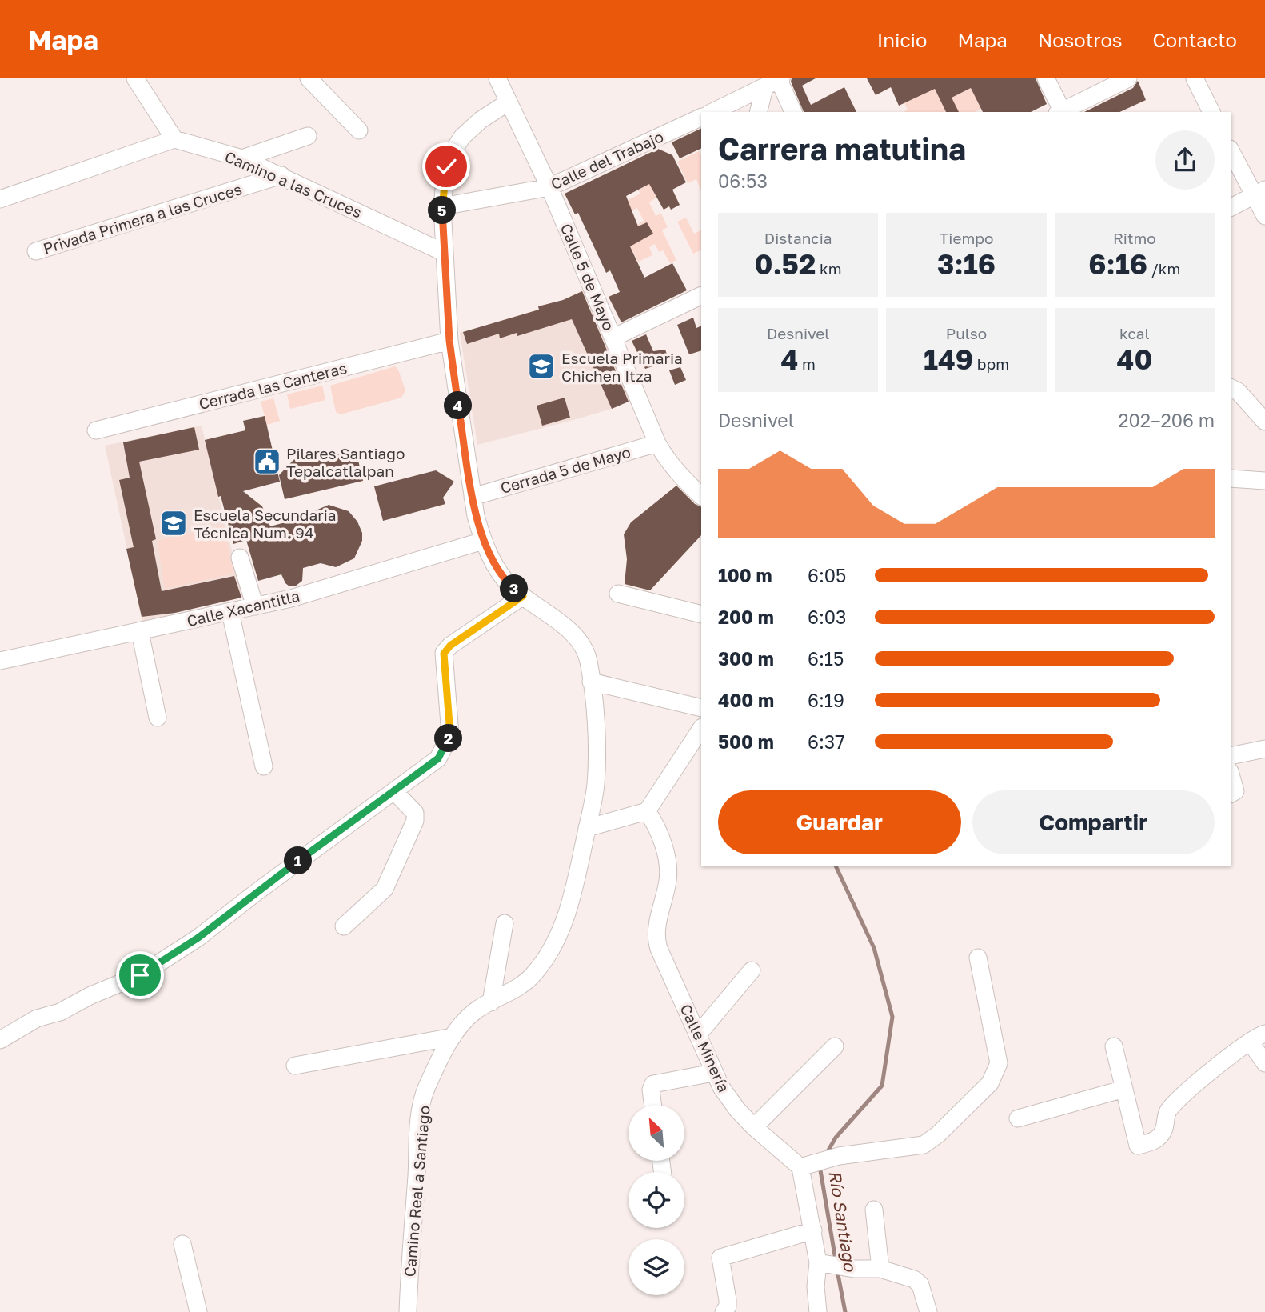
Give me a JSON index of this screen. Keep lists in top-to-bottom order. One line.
{"streets":{"street":["Calle del Trabajo","Camino a las Cruces","Privada Primera a las Cruces","Calle 5 de Mayo","Cerrada las Canteras","Cerrada 5 de Mayo","Calle Xacantitla","Calle Minería","Camino Real a Santiago"]},"crossings":[["Calle del Trabajo","Calle 5 de Mayo"],["Calle del Trabajo","Camino Real a Santiago"],["Camino a las Cruces","Privada Primera a las Cruces"],["Camino a las Cruces","Camino Real a Santiago"],["Calle 5 de Mayo","Cerrada 5 de Mayo"],["Calle 5 de Mayo","Camino Real a Santiago"],["Cerrada las Canteras","Camino Real a Santiago"],["Cerrada 5 de Mayo","Camino Real a Santiago"],["Calle Xacantitla","Camino Real a Santiago"]],"water":["Río Santiago"],"places":{"school or university":["Escuela Primaria Chichen Itza","Escuela Secundaria Técnica Num. 94"],"public building":["Pilares Santiago Tepalcatlalpan"]},"north":"top left","page":{"header":"Mapa","nav":["Inicio","Mapa","Nosotros","Contacto"],"heading":["Carrera matutina","06:53"],"pins":["5","4","3","2","1"],"stats":[["Distancia","0.52 km"],["Tiempo","3:16"],["Ritmo","6:16 /km"],["Desnivel","4 m"],["Pulso","149 bpm"],["kcal","40"]],"chart":["Desnivel","202–206 m"],"list":[{"name":"100 m","note":"6:05"},{"name":"200 m","note":"6:03"},{"name":"300 m","note":"6:15"},{"name":"400 m","note":"6:19"},{"name":"500 m","note":"6:37"}],"buttons":["Guardar","Compartir"]}}
